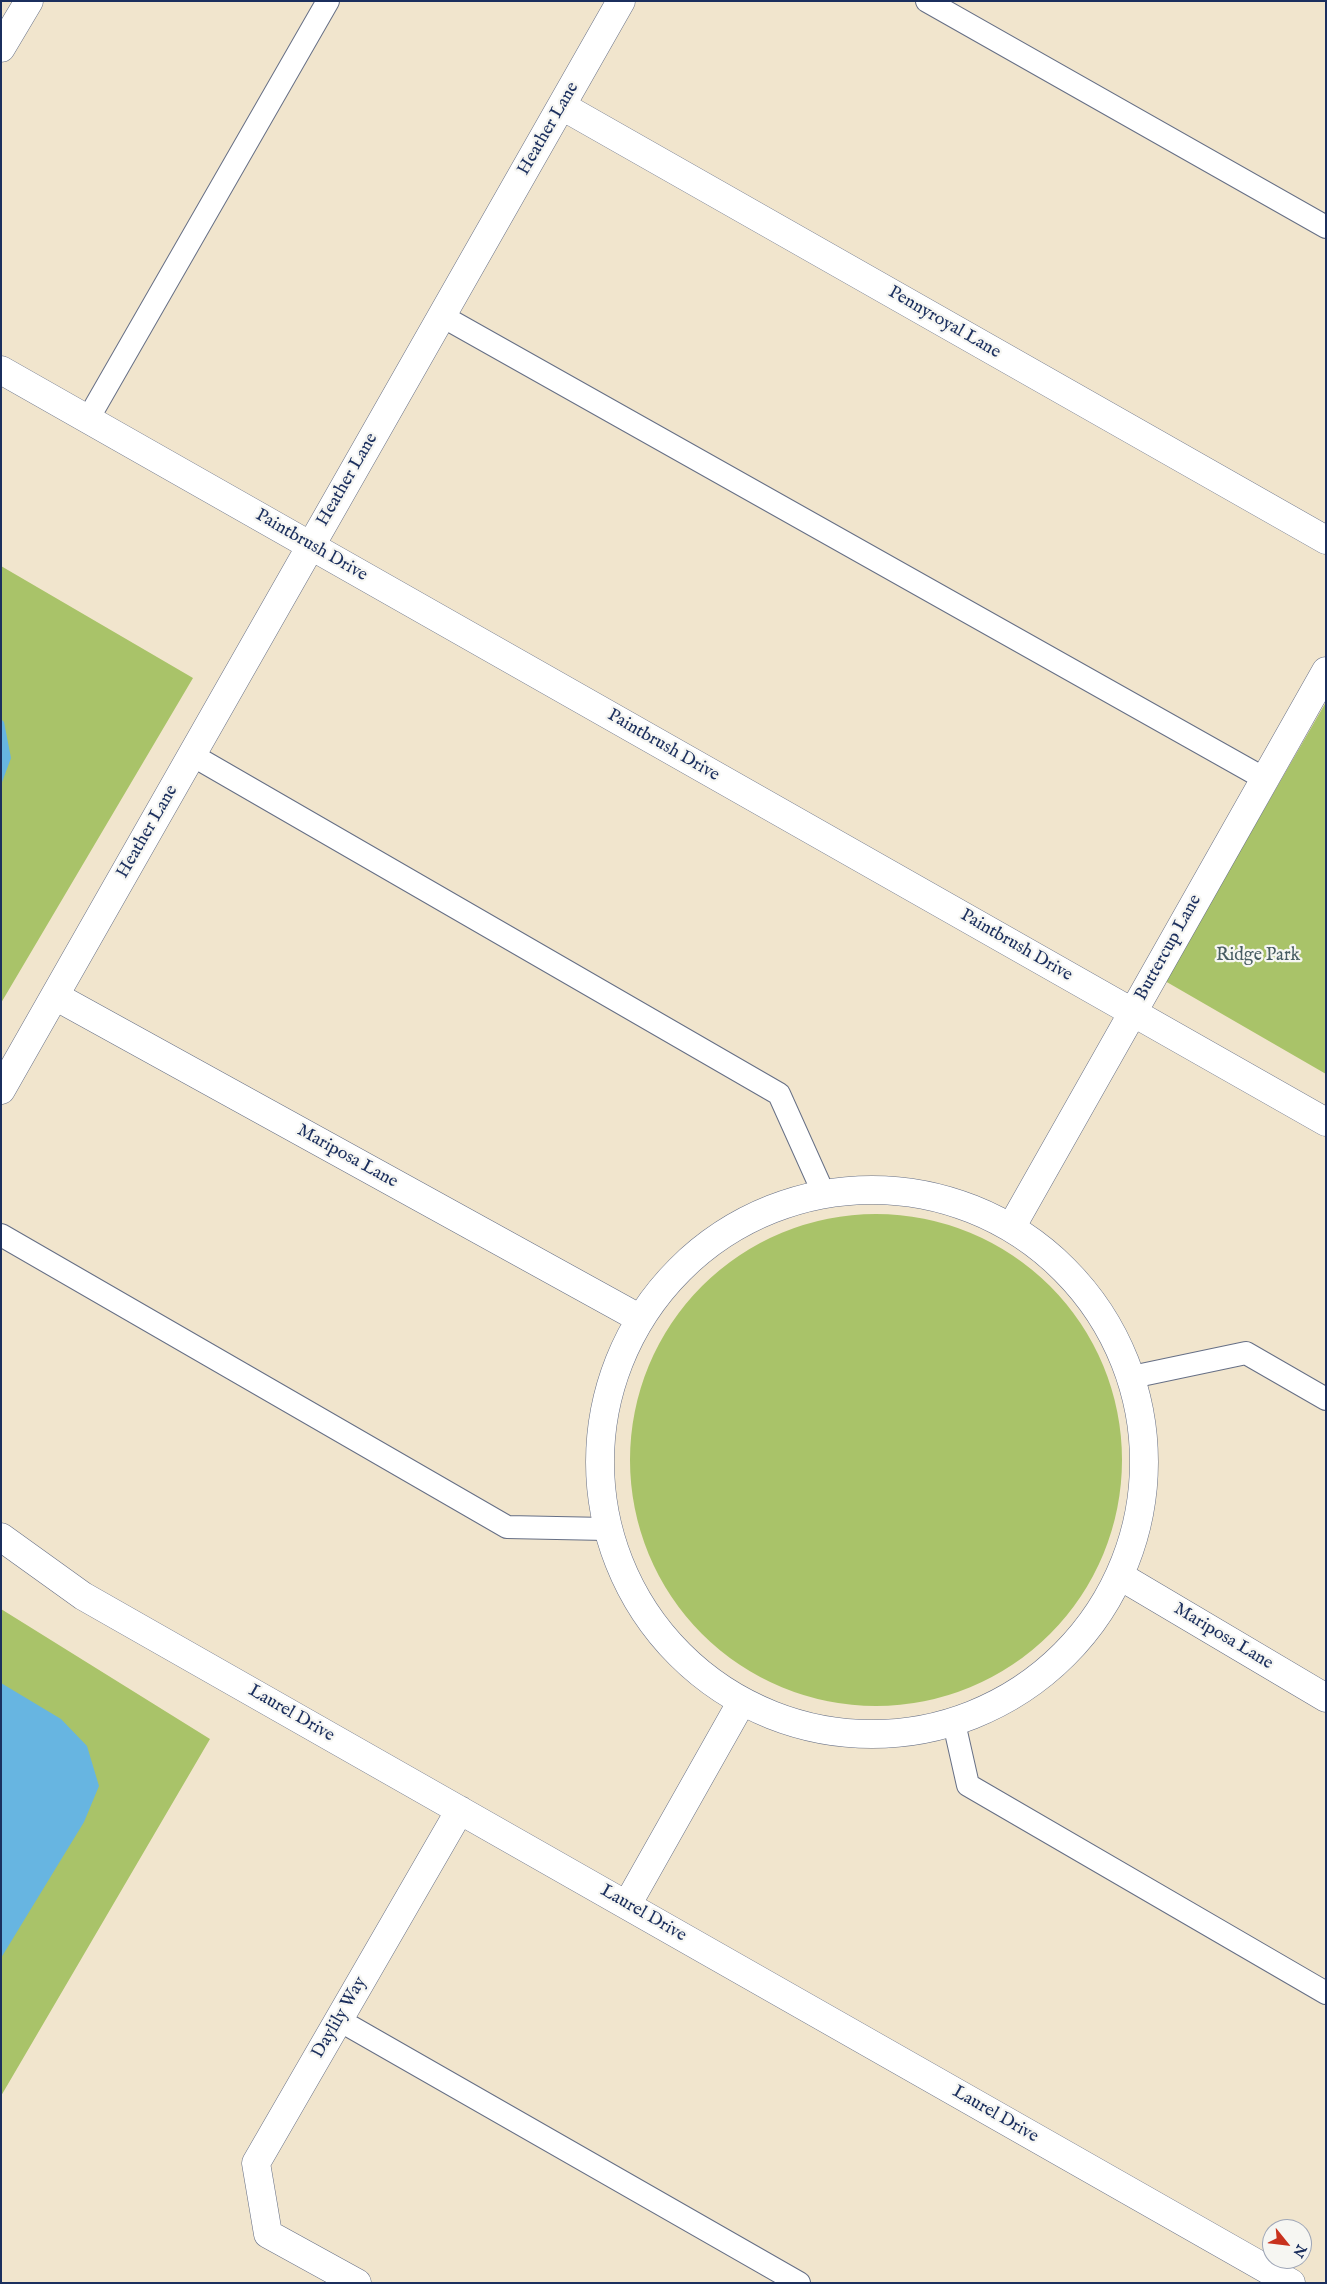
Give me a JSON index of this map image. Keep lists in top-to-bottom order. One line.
{"streets":{"street":["Heather Lane","Pennyroyal Lane","Paintbrush Drive","Buttercup Lane","Mariposa Lane","Laurel Drive","Daylily Way"]},"crossings":[["Heather Lane","Pennyroyal Lane"],["Heather Lane","Paintbrush Drive"],["Heather Lane","Mariposa Lane"],["Paintbrush Drive","Buttercup Lane"],["Laurel Drive","Daylily Way"]],"parks":["Ridge Park"],"north":"bottom right"}
